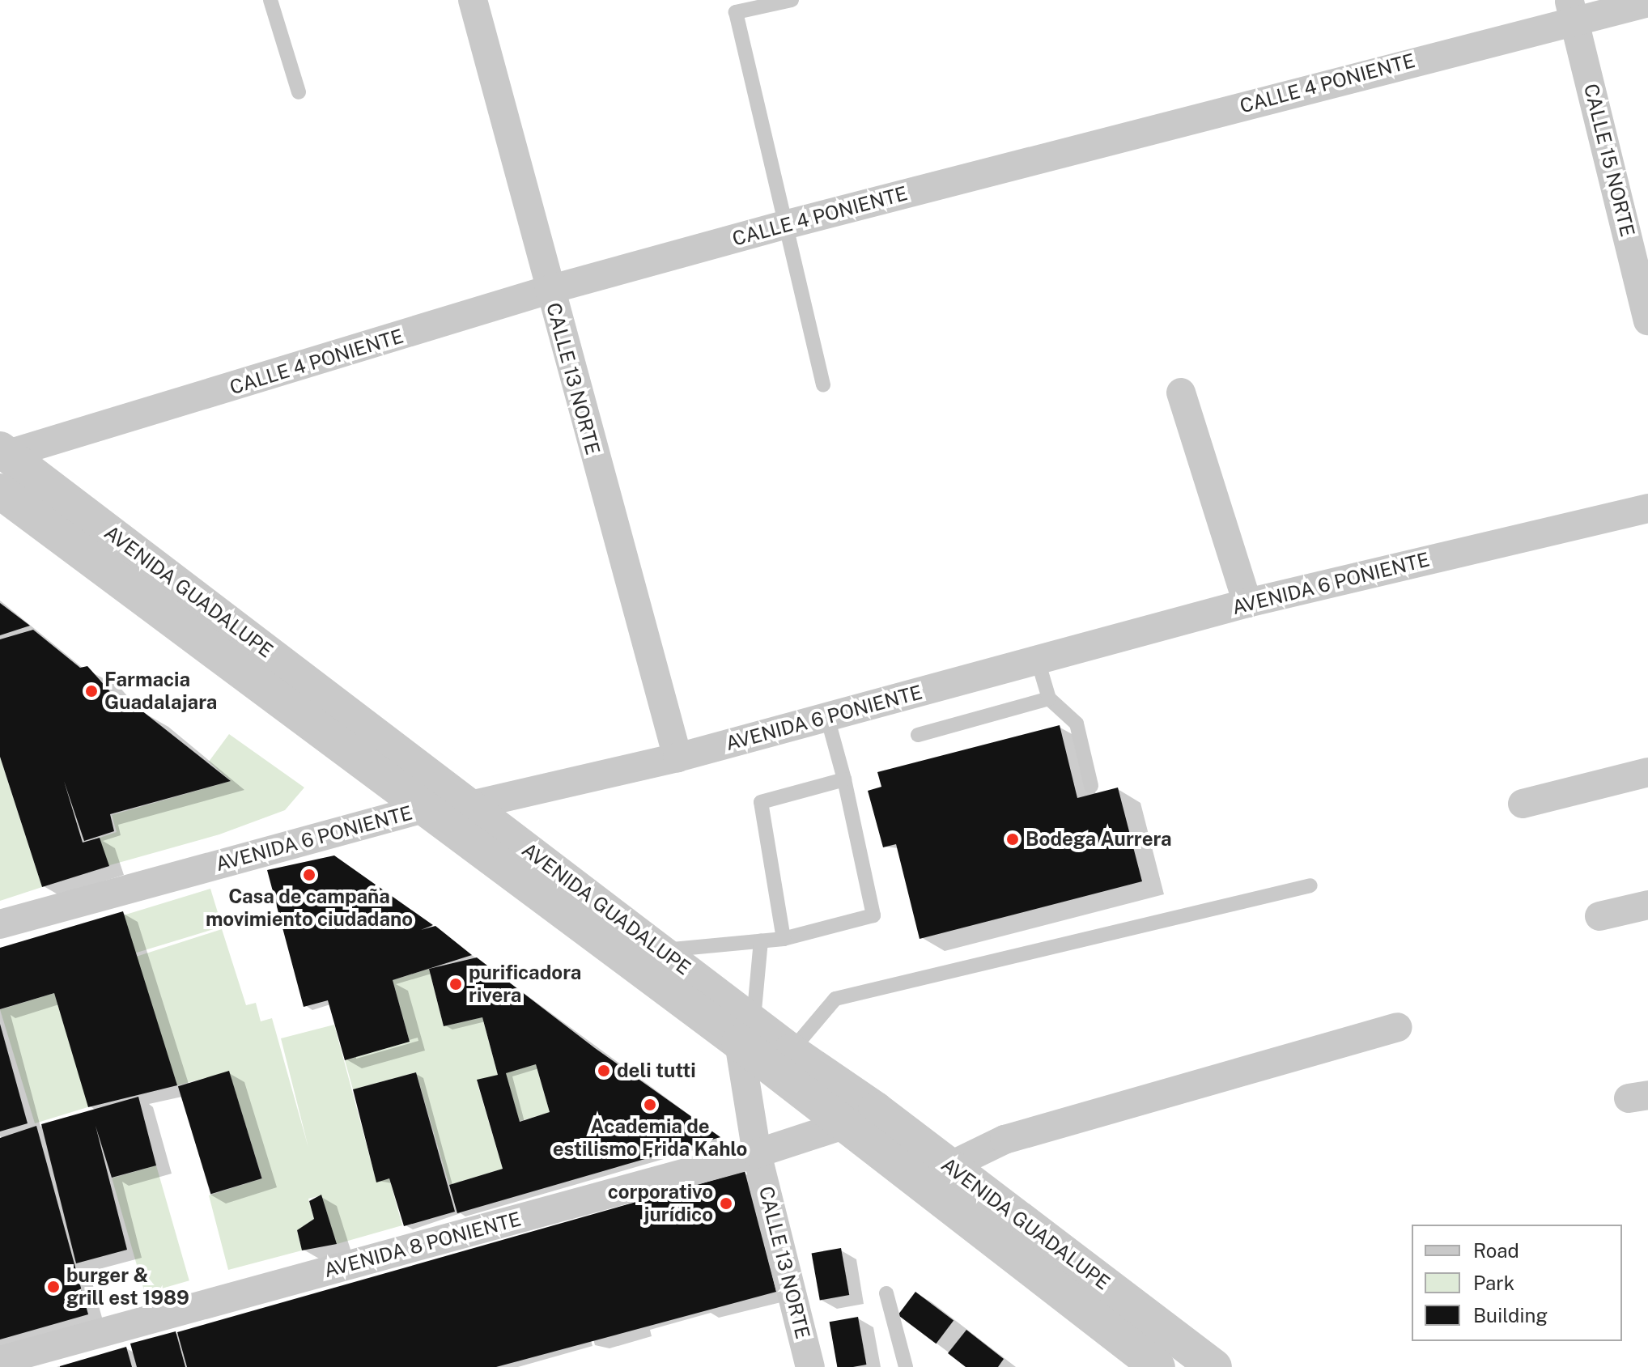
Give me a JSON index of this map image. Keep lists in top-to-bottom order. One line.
{"streets":{"street":["CALLE 4 PONIENTE","CALLE 15 NORTE","CALLE 13 NORTE","AVENIDA 6 PONIENTE","AVENIDA GUADALUPE","AVENIDA 8 PONIENTE"]},"crossings":[["CALLE 4 PONIENTE","CALLE 15 NORTE"],["CALLE 4 PONIENTE","CALLE 13 NORTE"],["CALLE 4 PONIENTE","AVENIDA GUADALUPE"],["CALLE 13 NORTE","AVENIDA 6 PONIENTE"],["CALLE 13 NORTE","AVENIDA GUADALUPE"],["CALLE 13 NORTE","AVENIDA 8 PONIENTE"],["AVENIDA 6 PONIENTE","AVENIDA GUADALUPE"],["AVENIDA GUADALUPE","AVENIDA 8 PONIENTE"]],"places":["Farmacia Guadalajara","Bodega Aurrera","Casa de campaña movimiento ciudadano","purificadora rivera","deli tutti","Academia de estilismo Frida Kahlo","corporativo jurídico","burger & grill est 1989"],"legend":["Road","Park","Building"]}
